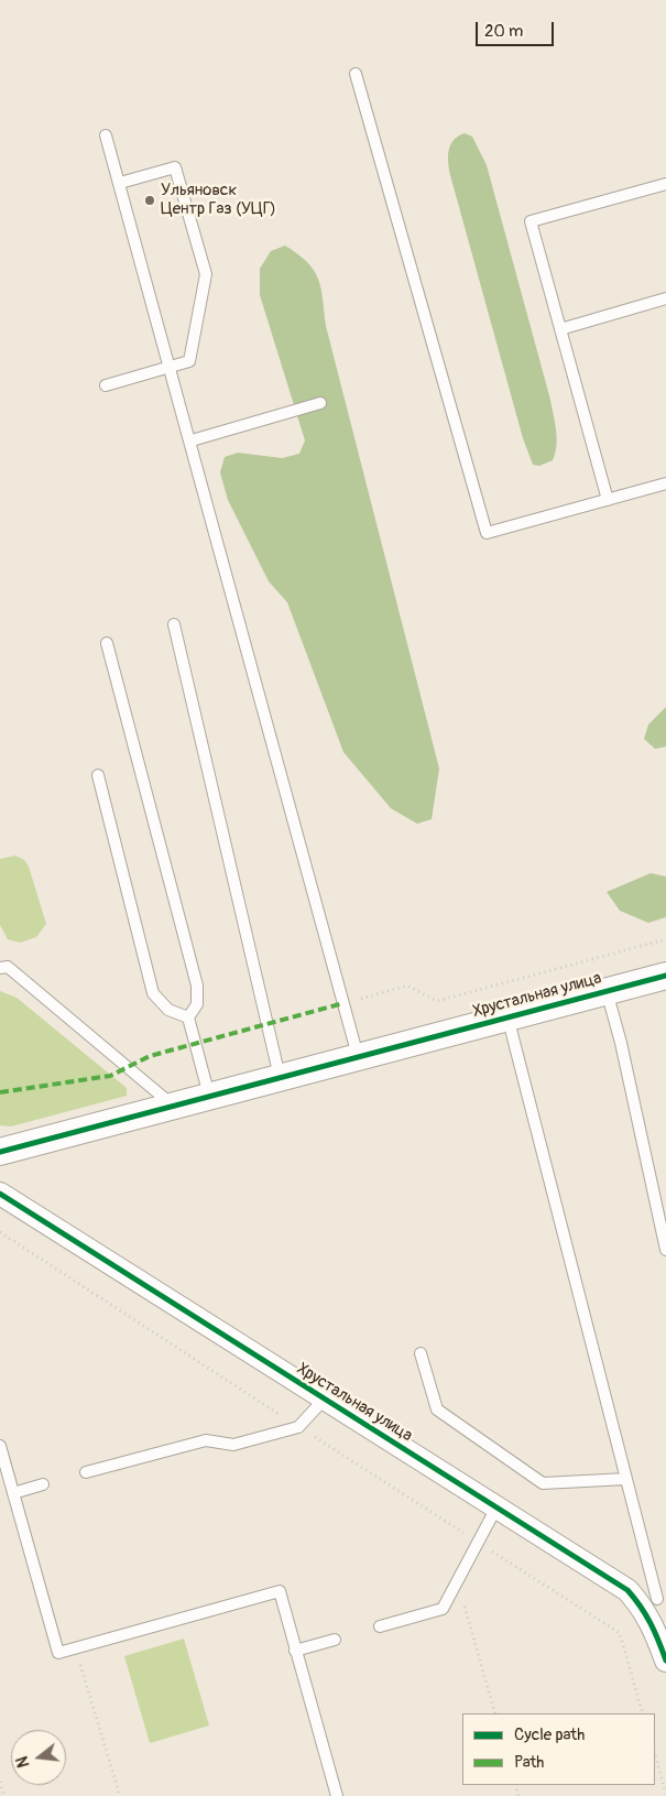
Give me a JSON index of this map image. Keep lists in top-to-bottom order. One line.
{"streets":{"street":["Хрустальная улица"]},"places":["Ульяновск Центр Газ (УЦГ)"],"legend":["Cycle path","Path"],"scale_bar":"20 m","north":"left"}
